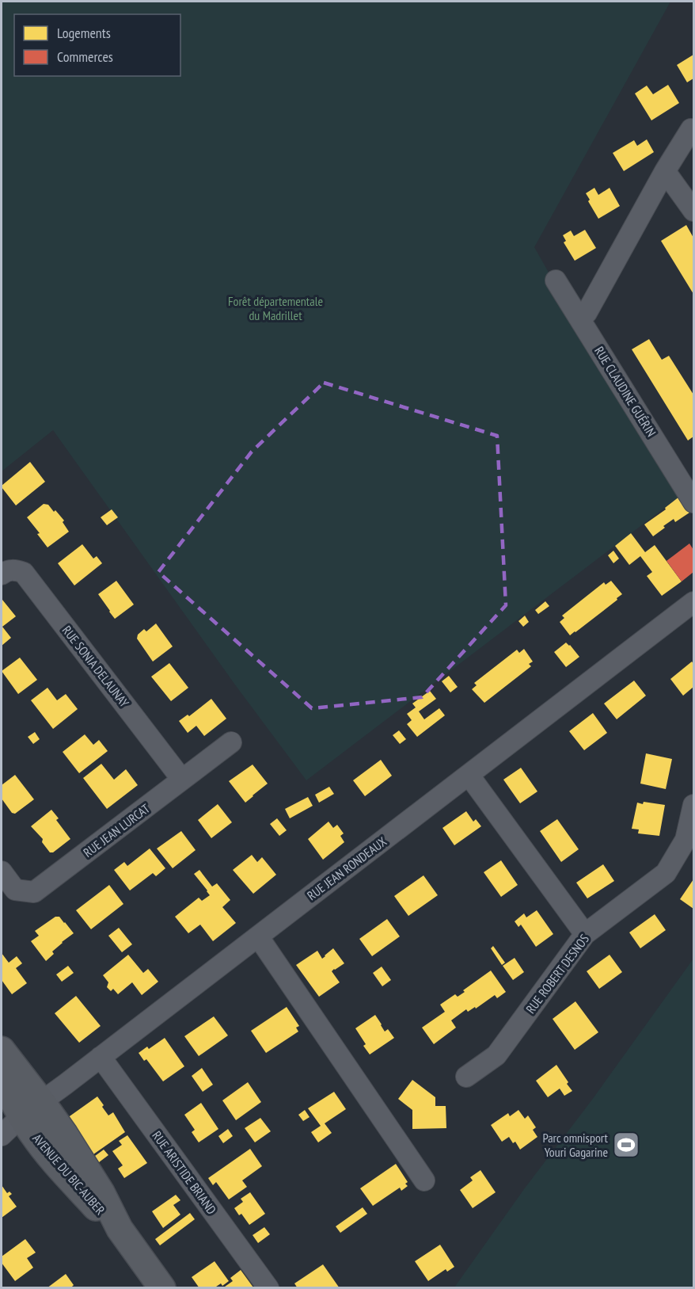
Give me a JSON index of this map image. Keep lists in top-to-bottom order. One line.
{"streets":{"main road":["AVENUE DU BIC-AUBER"],"street":["RUE CLAUDINE GUÉRIN","RUE SONIA DELAUNAY","RUE JEAN LURCAT","RUE JEAN RONDEAUX","RUE ROBERT DESNOS","RUE ARISTIDE BRIAND"]},"crossings":[["RUE SONIA DELAUNAY","RUE JEAN LURCAT"],["RUE JEAN RONDEAUX","RUE ARISTIDE BRIAND"],["RUE JEAN RONDEAUX","AVENUE DU BIC-AUBER"]],"parks":["Forêt départementale du Madrillet"],"places":{"sports":["Parc omnisport Youri Gagarine"]},"legend":["Logements","Commerces"]}
